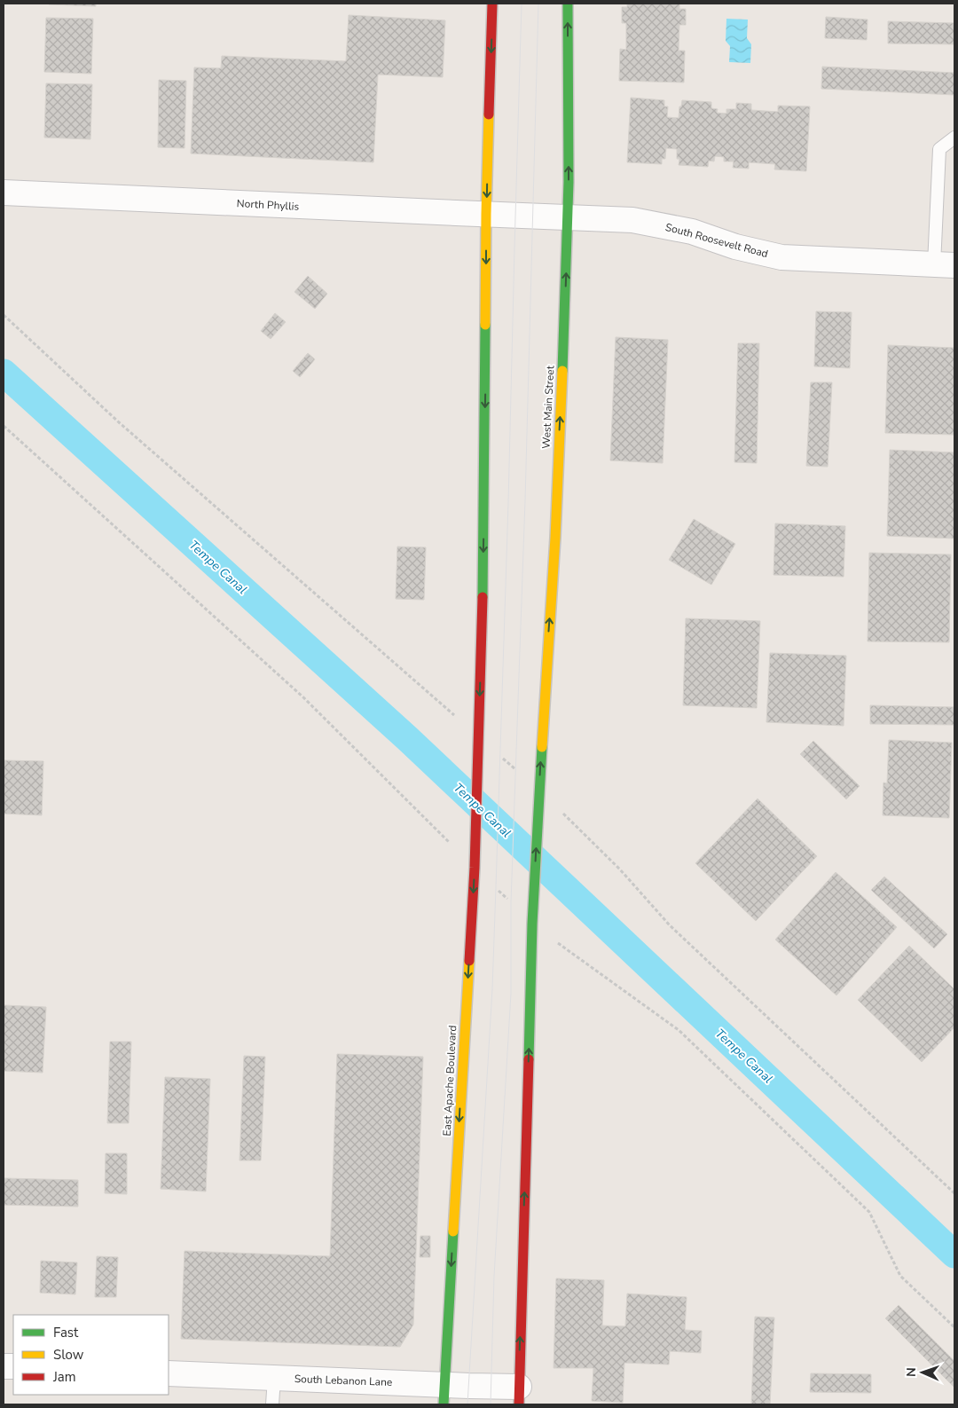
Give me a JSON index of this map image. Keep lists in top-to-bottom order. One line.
{"streets":{"main road":["West Main Street","East Apache Boulevard"],"street":["North Phyllis","South Roosevelt Road","South Lebanon Lane"]},"crossings":[["North Phyllis","South Roosevelt Road"],["North Phyllis","East Apache Boulevard"],["South Roosevelt Road","West Main Street"],["West Main Street","South Lebanon Lane"],["East Apache Boulevard","South Lebanon Lane"]],"one_way":["West Main Street","East Apache Boulevard"],"water":["Tempe Canal"],"legend":["Fast","Slow","Jam"],"north":"left"}
